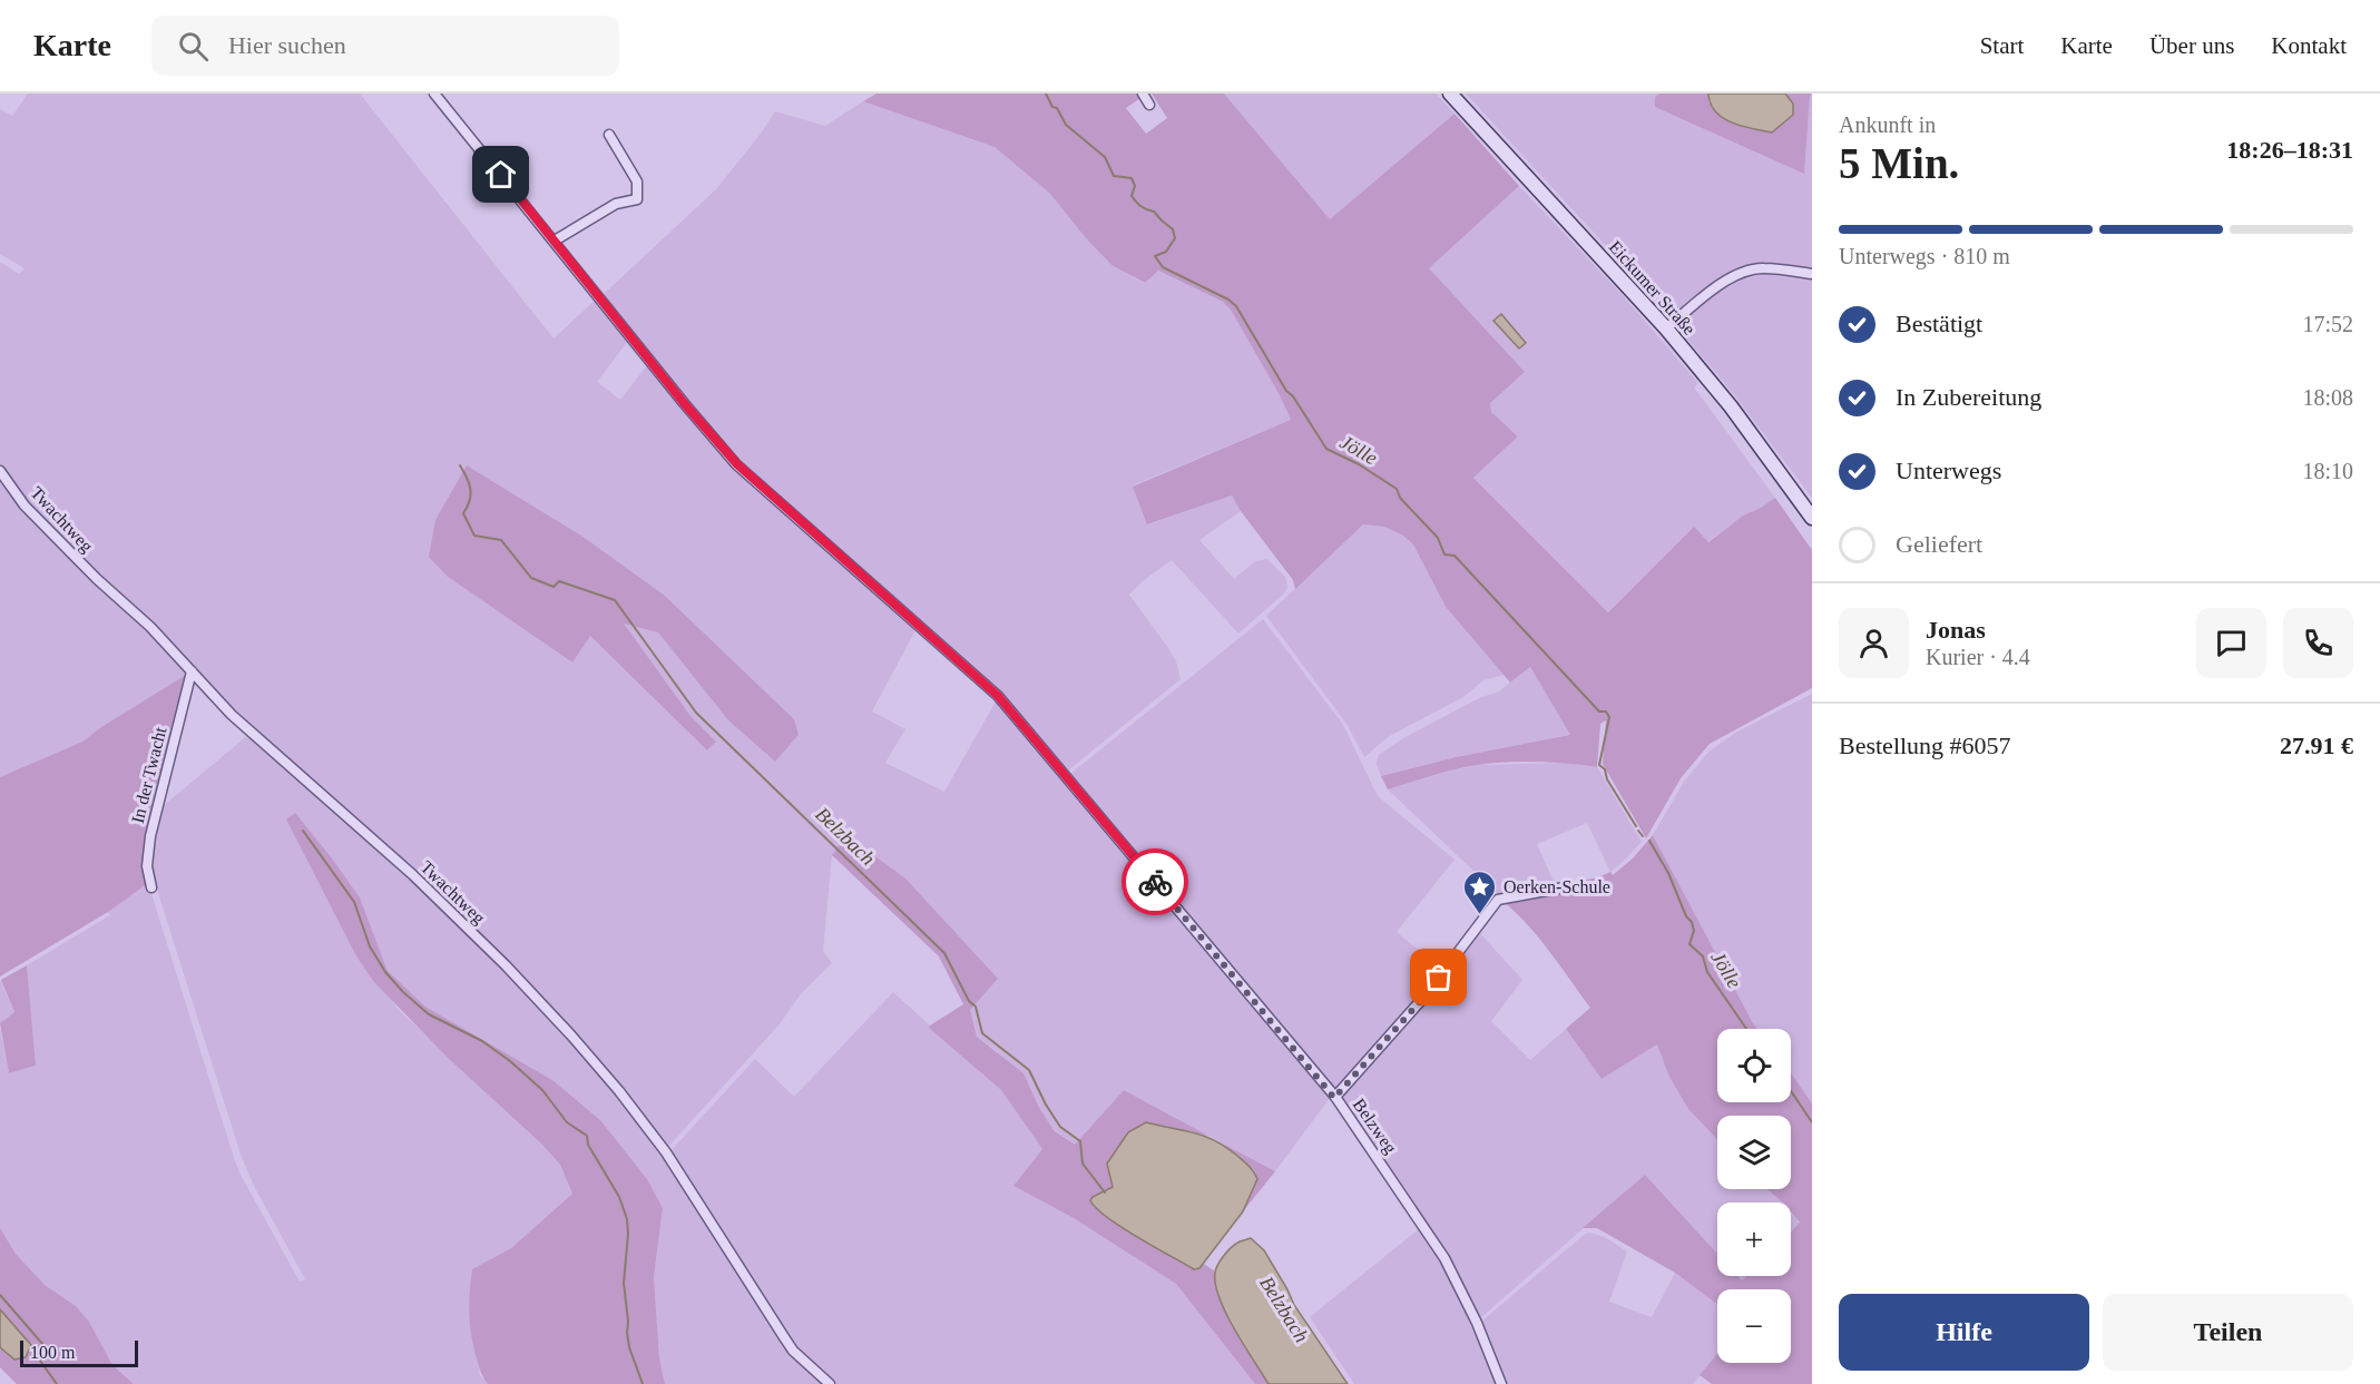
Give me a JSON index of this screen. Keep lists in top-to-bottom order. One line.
{"streets":{"main road":["Eickumer Straße"],"street":["Twachtweg","In der Twacht","Belzweg"]},"crossings":[["Twachtweg","In der Twacht"]],"water":["Jölle","Belzbach"],"places":{"place":["Oerken-Schule"]},"scale_bar":"100 m","page":{"header":"Karte","search":"Hier suchen","nav":["Start","Karte","Über uns","Kontakt"],"heading":["5 Min.","Ankunft in","18:26–18:31"],"panel":["Jonas","Kurier · 4.4","Bestellung #6057","27.91 €"],"bar":"Unterwegs · 810 m","list":[["Bestätigt","17:52"],["In Zubereitung","18:08"],["Unterwegs","18:10"],"Geliefert"],"map_buttons":["+","−"],"buttons":["Hilfe","Teilen"],"scale":"100 m"}}
